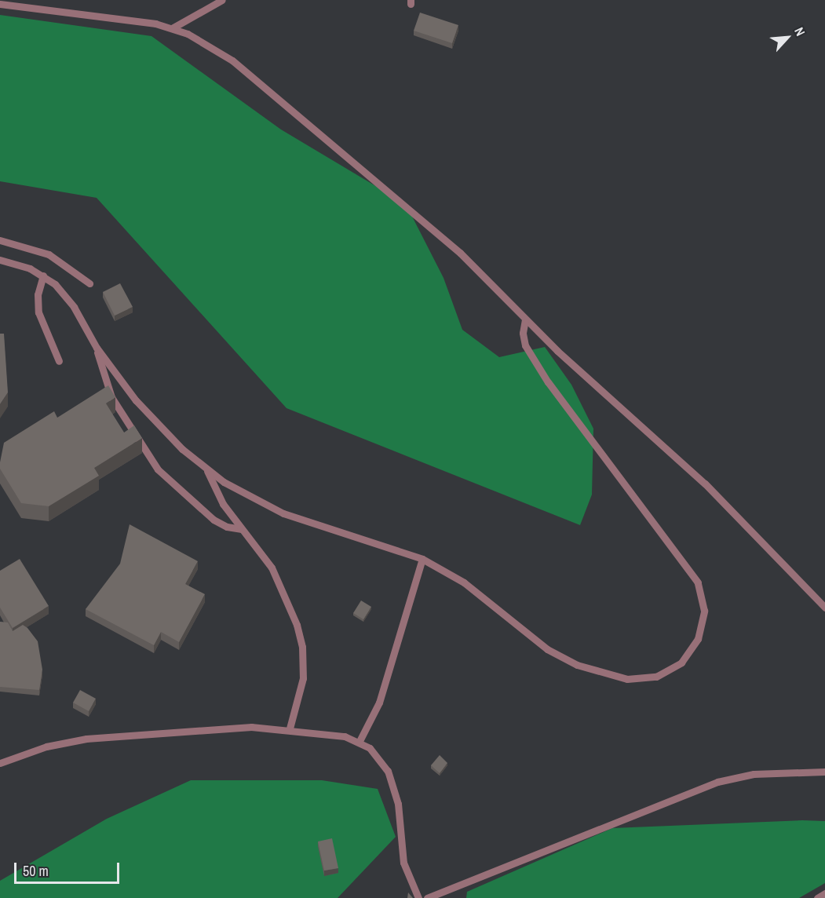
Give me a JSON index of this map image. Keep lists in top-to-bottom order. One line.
{"scale_bar":"50 m","north":"top right"}
